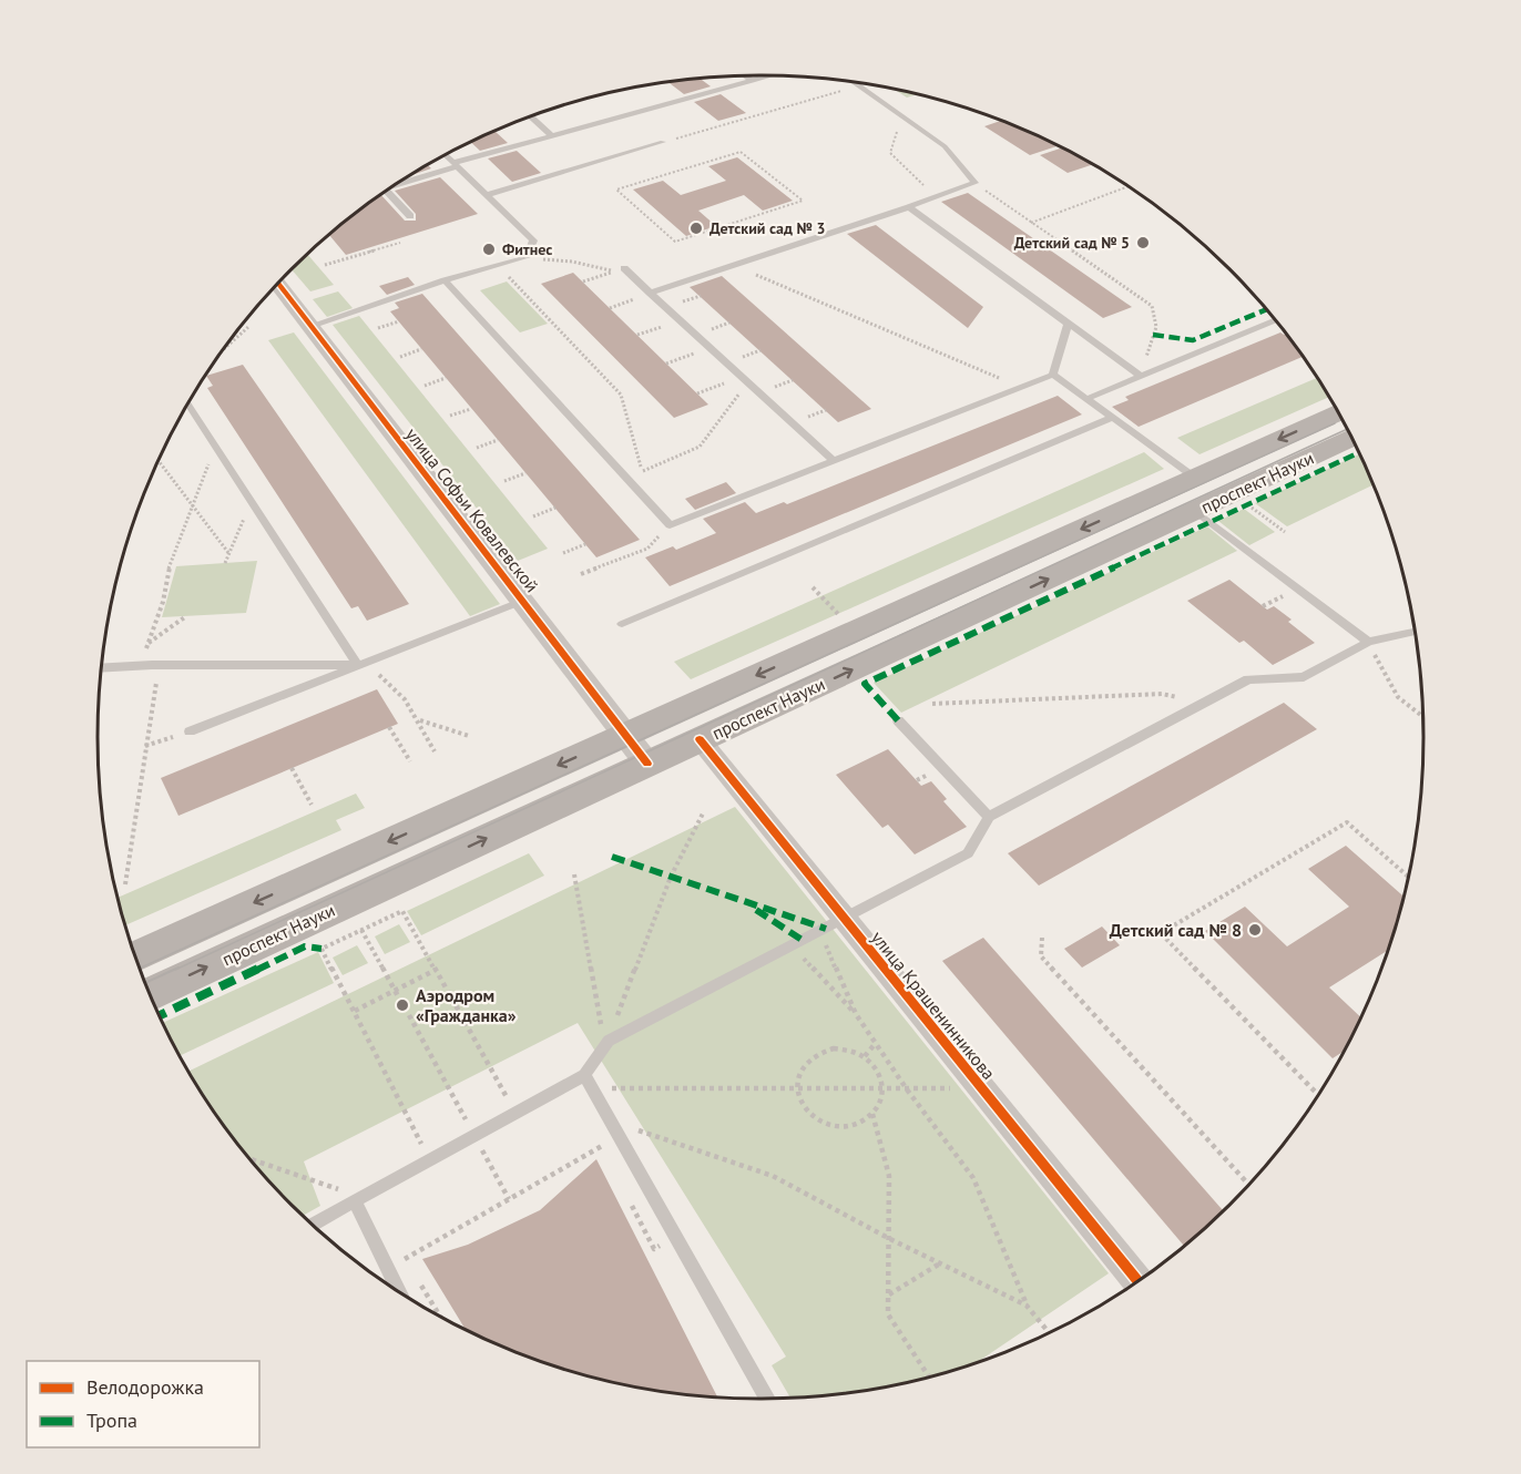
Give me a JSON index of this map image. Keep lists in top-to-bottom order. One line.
{"streets":{"main road":["проспект Науки"],"street":["улица Софьи Ковалевской","улица Крашенинникова"]},"crossings":[["проспект Науки","улица Софьи Ковалевской"],["проспект Науки","улица Крашенинникова"]],"places":["Детский сад № 3","Детский сад № 5","Фитнес","Детский сад № 8","Аэродром «Гражданка»"],"legend":["Велодорожка","Тропа"]}
